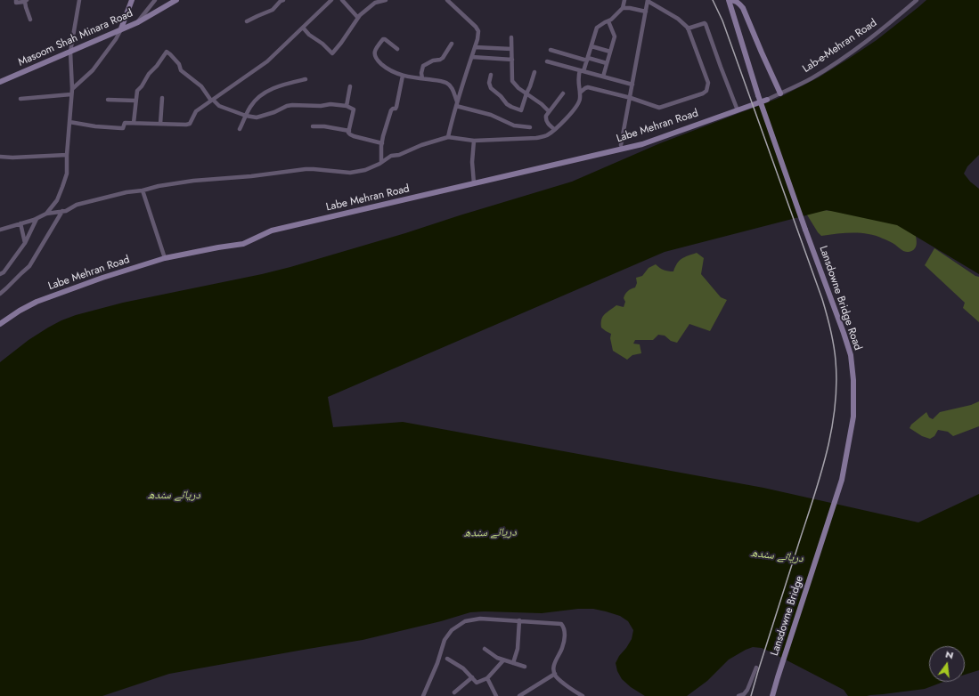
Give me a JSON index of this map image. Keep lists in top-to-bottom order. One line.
{"streets":{"main road":["Masoom Shah Minara Road","Lab-e-Mehran Road","Labe Mehran Road","Lansdowne Bridge Road","Lansdowne Bridge"]},"crossings":[["Lab-e-Mehran Road","Labe Mehran Road"],["Lansdowne Bridge Road","Lansdowne Bridge"]],"water":["دریائے سندھ"],"north":"top"}
